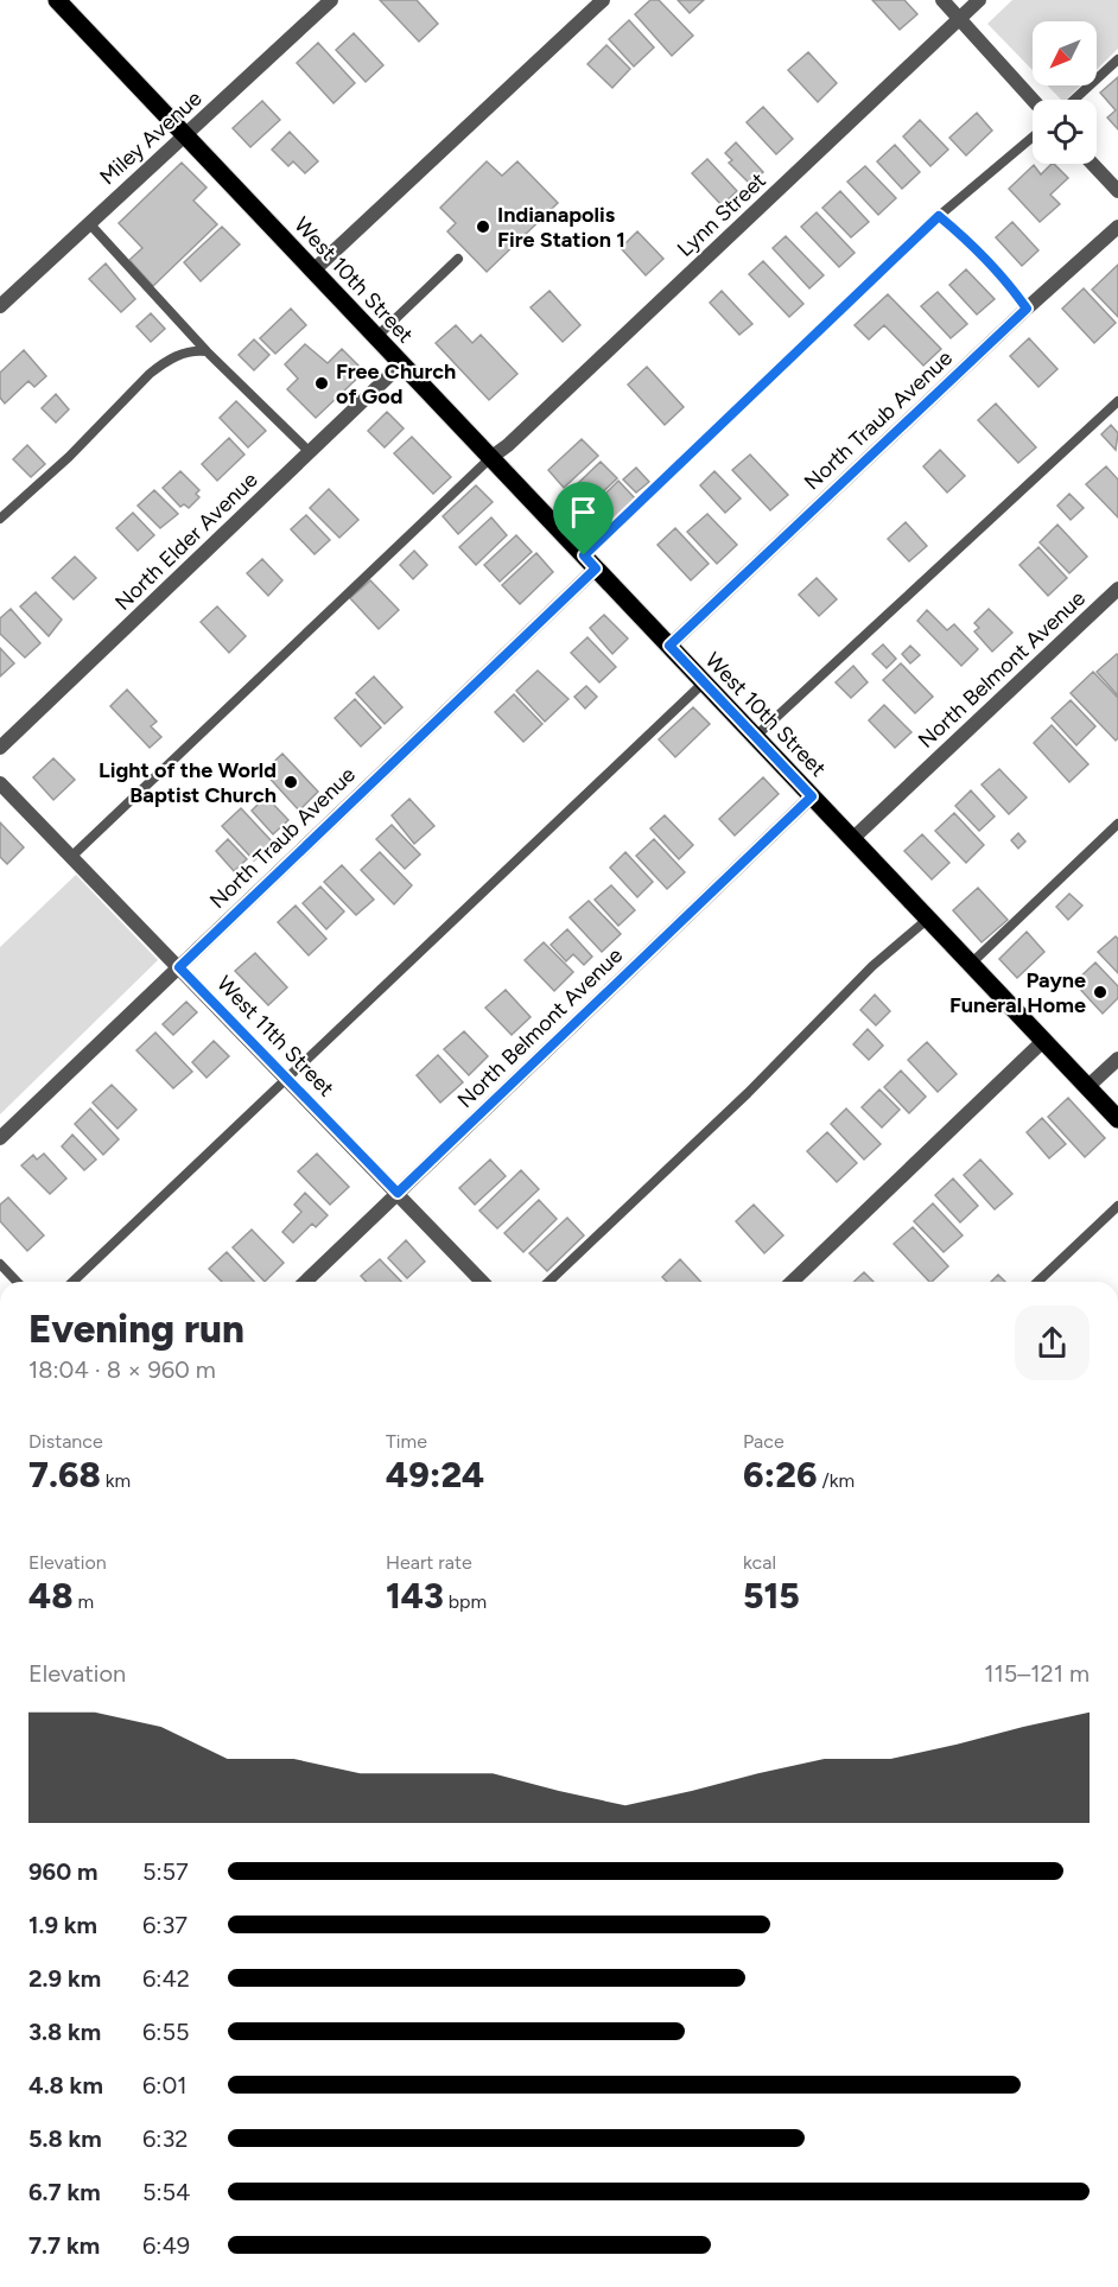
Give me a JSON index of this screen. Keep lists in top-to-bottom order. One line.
{"streets":{"main road":["West 10th Street"],"street":["Miley Avenue","Lynn Street","North Traub Avenue","North Elder Avenue","North Belmont Avenue","West 11th Street"]},"crossings":[["Miley Avenue","West 10th Street"],["Lynn Street","West 10th Street"],["West 10th Street","North Traub Avenue"],["West 10th Street","North Elder Avenue"],["West 10th Street","North Belmont Avenue"],["North Traub Avenue","West 11th Street"],["North Belmont Avenue","West 11th Street"]],"places":["Indianapolis Fire Station 1","Free Church of God","Light of the World Baptist Church","Payne Funeral Home"],"north":"bottom left","page":{"heading":["Evening run","18:04 · 8 × 960 m"],"stats":[["Distance","7.68 km"],["Time","49:24"],["Pace","6:26 /km"],["Elevation","48 m"],["Heart rate","143 bpm"],["kcal","515"]],"chart":["Elevation","115–121 m"],"list":[{"name":"960 m","note":"5:57"},{"name":"1.9 km","note":"6:37"},{"name":"2.9 km","note":"6:42"},{"name":"3.8 km","note":"6:55"},{"name":"4.8 km","note":"6:01"},{"name":"5.8 km","note":"6:32"},{"name":"6.7 km","note":"5:54"},{"name":"7.7 km","note":"6:49"}]}}
